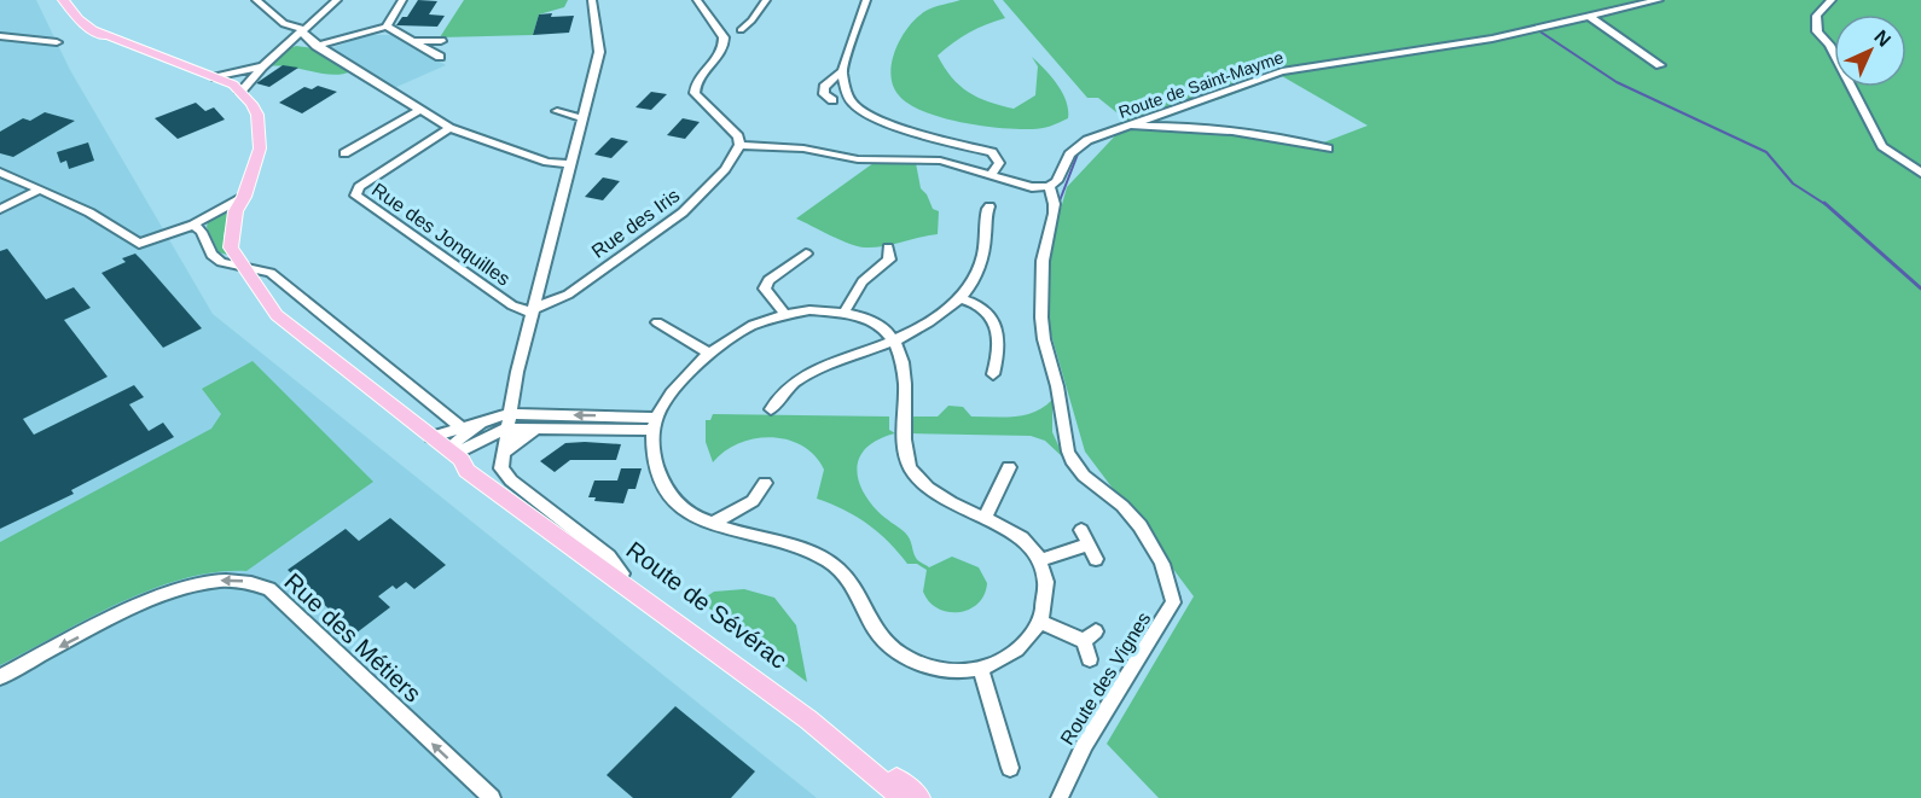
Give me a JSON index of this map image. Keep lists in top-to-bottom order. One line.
{"streets":{"main road":["Route de Sévérac"],"street":["Route de Saint-Mayme","Rue des Iris","Rue des Jonquilles","Rue des Métiers","Route des Vignes"]},"crossings":[["Route de Saint-Mayme","Route des Vignes"],["Rue des Iris","Rue des Jonquilles"]],"one_way":["Rue des Métiers"],"north":"top right"}
